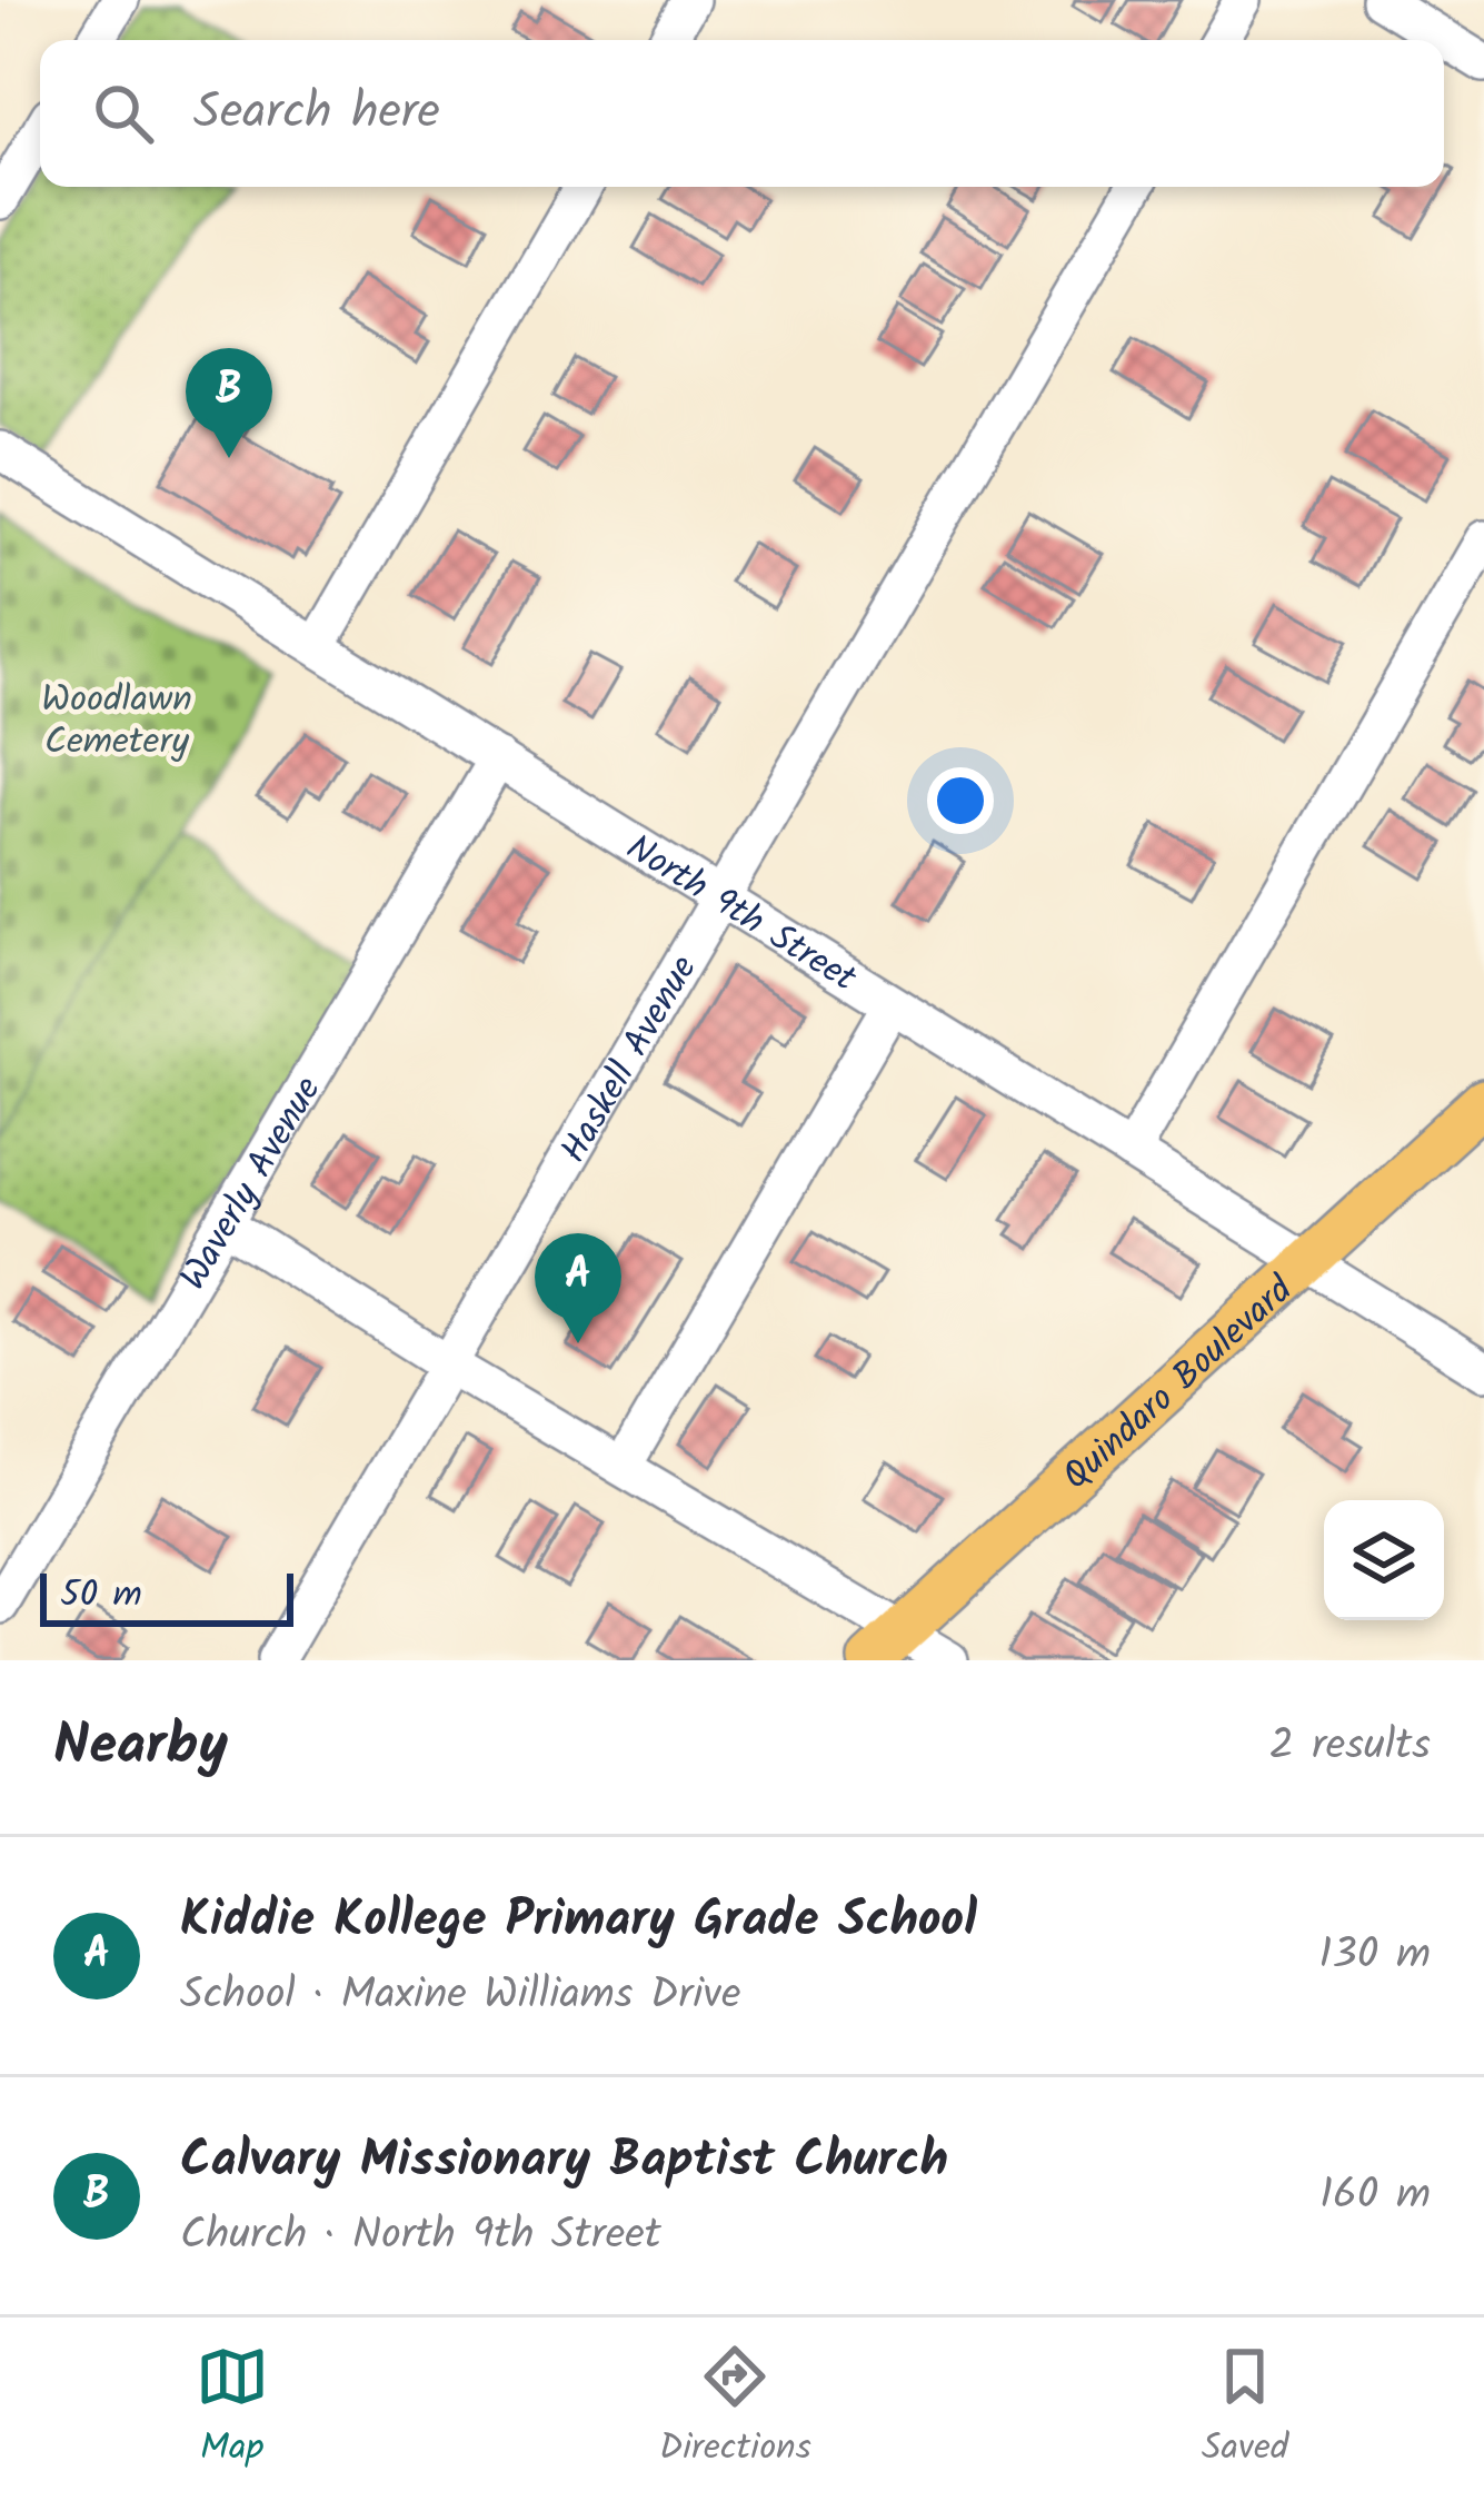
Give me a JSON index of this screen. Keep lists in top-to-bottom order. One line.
{"streets":{"main road":["Quindaro Boulevard"],"street":["North 9th Street","Haskell Avenue","Waverly Avenue"]},"crossings":[["North 9th Street","Haskell Avenue"],["North 9th Street","Waverly Avenue"],["North 9th Street","Quindaro Boulevard"]],"parks":["Woodlawn Cemetery"],"scale_bar":"50 m","page":{"search":"Search here","pins":["B","A"],"scale":"50 m","heading":["Nearby","2 results"],"list":[{"mark":"A","name":"Kiddie Kollege Primary Grade School","note":"School · Maxine Williams Drive","value":"130 m"},{"mark":"B","name":"Calvary Missionary Baptist Church","note":"Church · North 9th Street","value":"160 m"}],"nav":["Map","Directions","Saved"]}}
